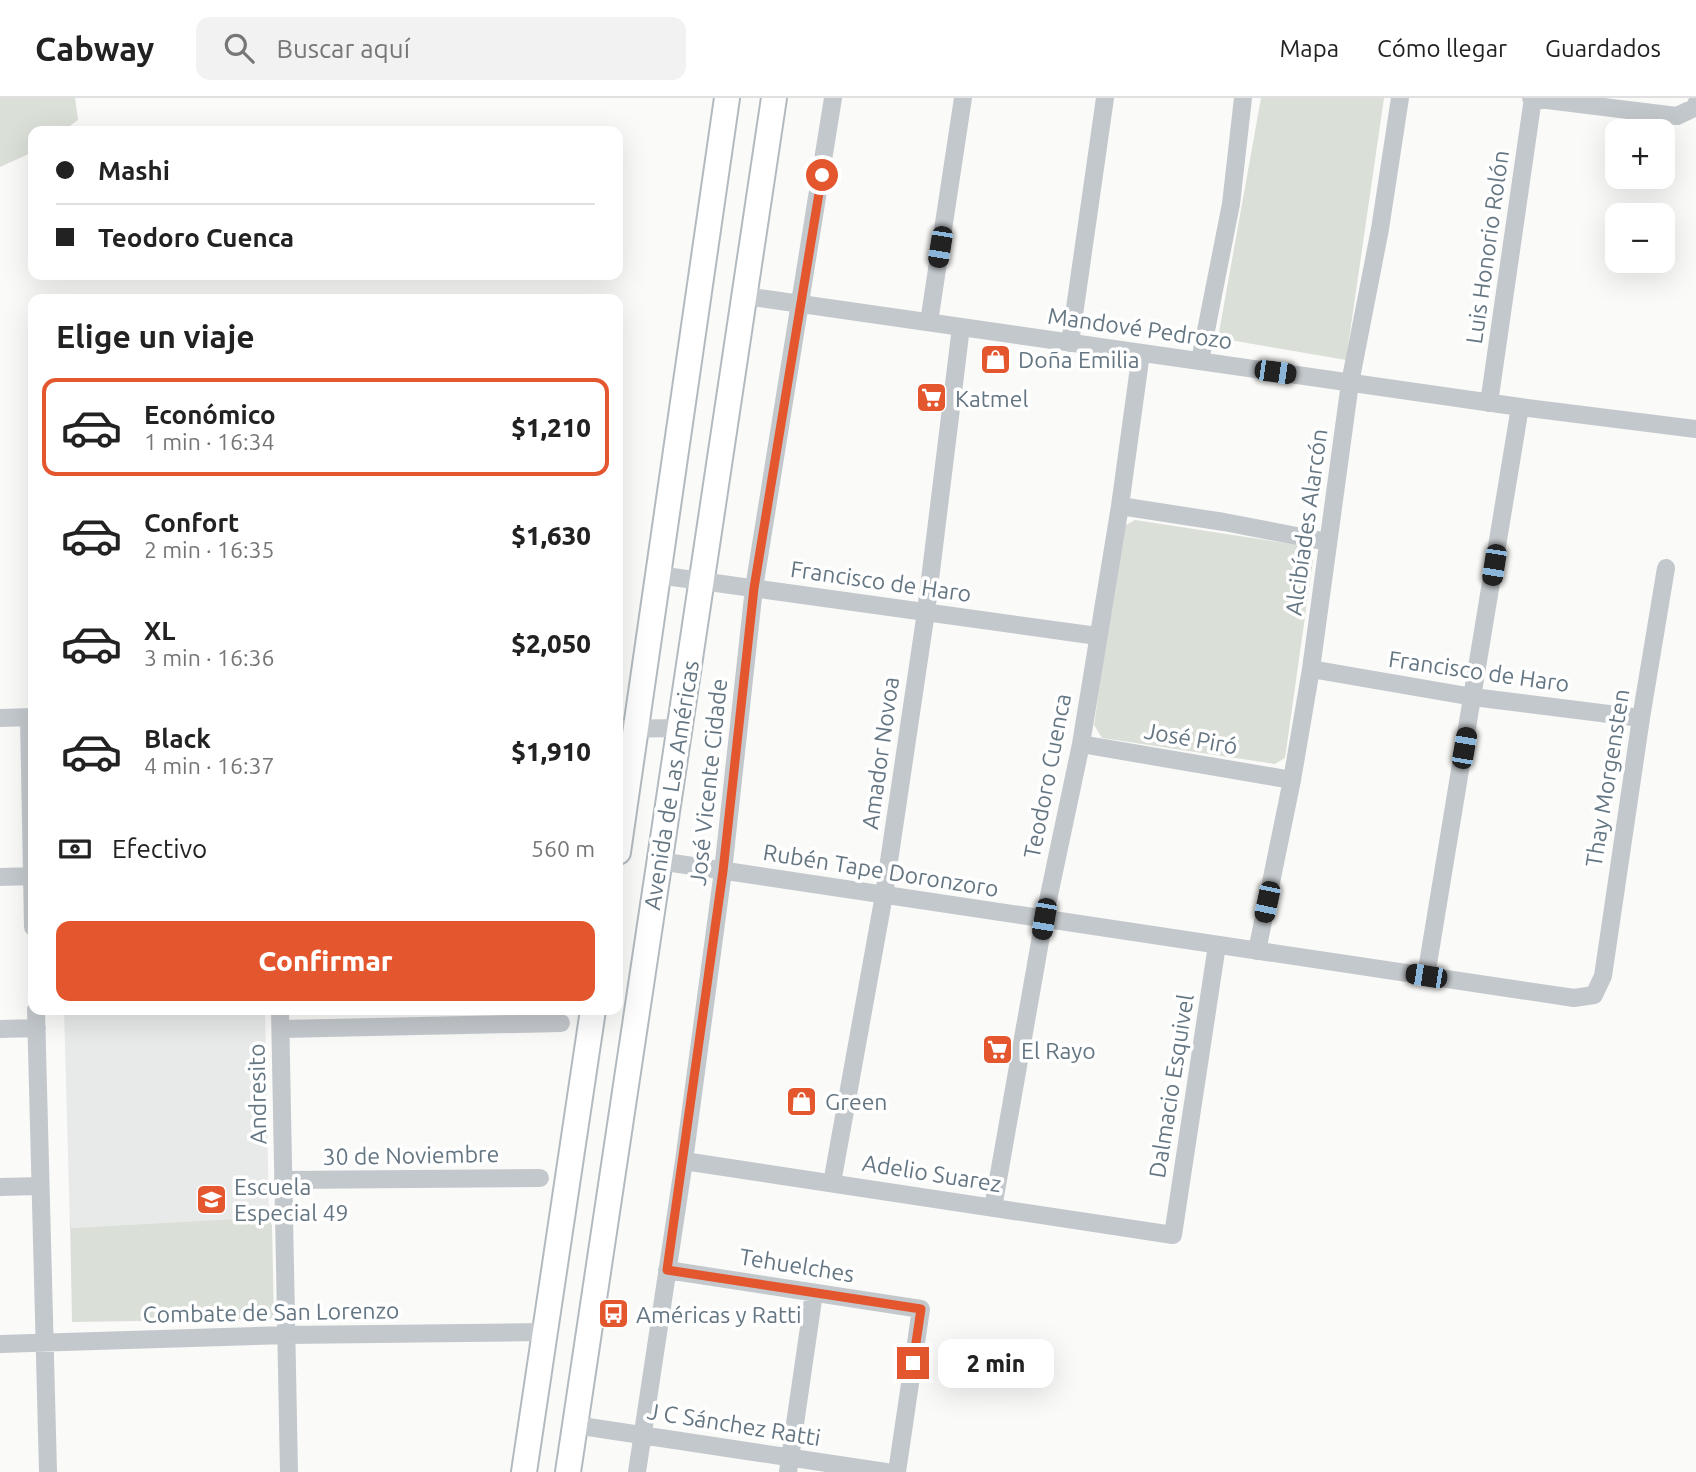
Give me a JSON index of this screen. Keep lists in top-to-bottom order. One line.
{"streets":{"main road":["Avenida de Las Américas"],"street":["Luis Honorio Rolón","Mandové Pedrozo","Alcibíades Alarcón","Francisco de Haro","José Piró","Amador Novoa","Teodoro Cuenca","Thay Morgensten","José Vicente Cidade","Rubén Tape Doronzoro","Dalmacio Esquivel","Andresito","30 de Noviembre","Adelio Suarez","Tehuelches","Combate de San Lorenzo","J C Sánchez Ratti"]},"crossings":[["Luis Honorio Rolón","Mandové Pedrozo"],["Mandové Pedrozo","Alcibíades Alarcón"],["Mandové Pedrozo","Amador Novoa"],["Mandové Pedrozo","Teodoro Cuenca"],["Mandové Pedrozo","José Vicente Cidade"],["Mandové Pedrozo","Avenida de Las Américas"],["Alcibíades Alarcón","Francisco de Haro"],["Alcibíades Alarcón","José Piró"],["Alcibíades Alarcón","Rubén Tape Doronzoro"],["Francisco de Haro","Amador Novoa"],["Francisco de Haro","Teodoro Cuenca"],["Francisco de Haro","Thay Morgensten"],["Francisco de Haro","José Vicente Cidade"],["Francisco de Haro","Avenida de Las Américas"],["José Piró","Teodoro Cuenca"],["Amador Novoa","Rubén Tape Doronzoro"],["Amador Novoa","Adelio Suarez"],["Teodoro Cuenca","Rubén Tape Doronzoro"],["Teodoro Cuenca","Adelio Suarez"],["Thay Morgensten","Rubén Tape Doronzoro"],["José Vicente Cidade","Rubén Tape Doronzoro"],["José Vicente Cidade","Adelio Suarez"],["José Vicente Cidade","Tehuelches"],["José Vicente Cidade","J C Sánchez Ratti"],["Avenida de Las Américas","Rubén Tape Doronzoro"],["Avenida de Las Américas","J C Sánchez Ratti"],["Rubén Tape Doronzoro","Dalmacio Esquivel"],["Dalmacio Esquivel","Adelio Suarez"],["Andresito","30 de Noviembre"],["Andresito","Combate de San Lorenzo"]],"places":{"shop":["Doña Emilia","Green"],"supermarket":["Katmel","El Rayo"],"school or university":["Escuela Especial 49"],"bus stop":["Américas y Ratti"]},"page":{"header":"Cabway","search":"Buscar aquí","nav":["Mapa","Cómo llegar","Guardados"],"map_buttons":["+","−"],"banner":["Mashi","Teodoro Cuenca"],"heading":"Elige un viaje","list":[{"name":"Económico","note":"1 min · 16:34","value":"$1,210"},{"name":"Confort","note":"2 min · 16:35","value":"$1,630"},{"name":"XL","note":"3 min · 16:36","value":"$2,050"},{"name":"Black","note":"4 min · 16:37","value":"$1,910"}],"pay":["Efectivo","560 m"],"buttons":"Confirmar","bubble":"2 min"}}
